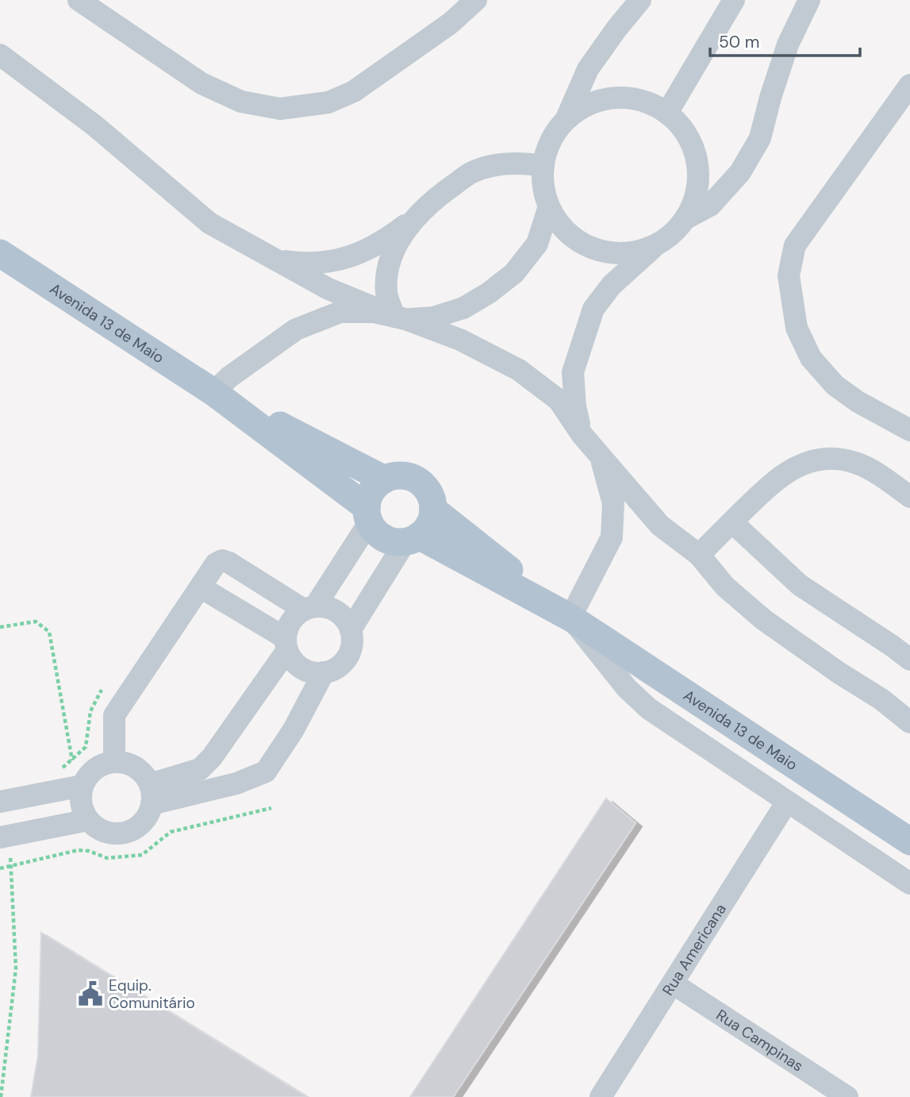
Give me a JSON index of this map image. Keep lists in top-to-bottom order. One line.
{"streets":{"main road":["Avenida 13 de Maio"],"street":["Rua Americana","Rua Campinas"]},"crossings":[["Rua Americana","Rua Campinas"]],"places":{"public building":["Equip. Comunitário"]},"scale_bar":"50 m"}
